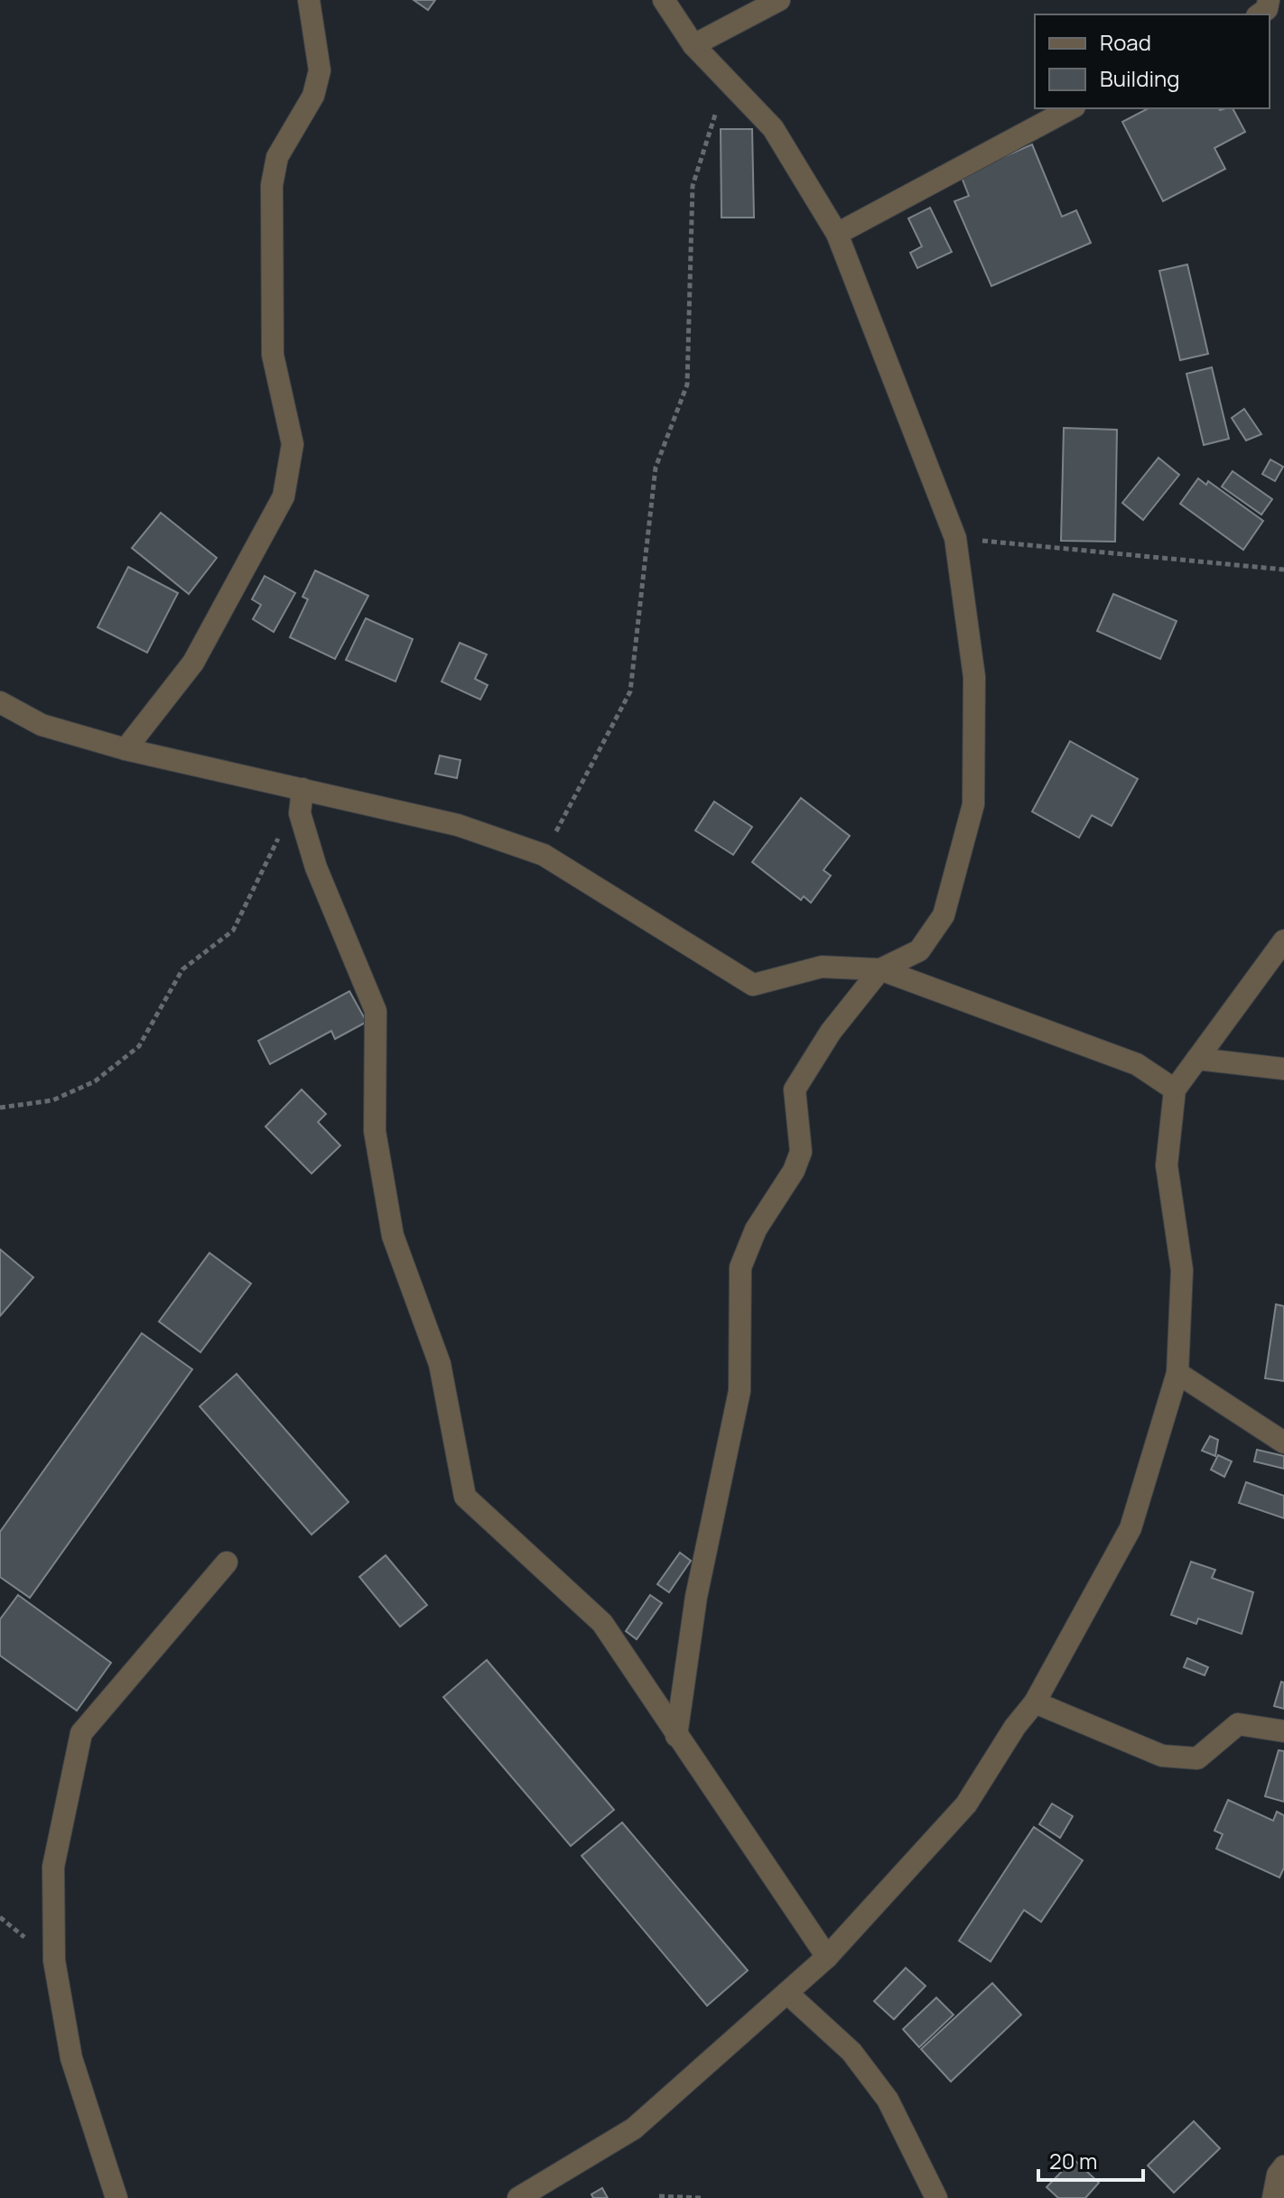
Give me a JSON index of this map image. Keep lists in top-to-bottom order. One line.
{"legend":["Road","Building"],"scale_bar":"20 m"}
